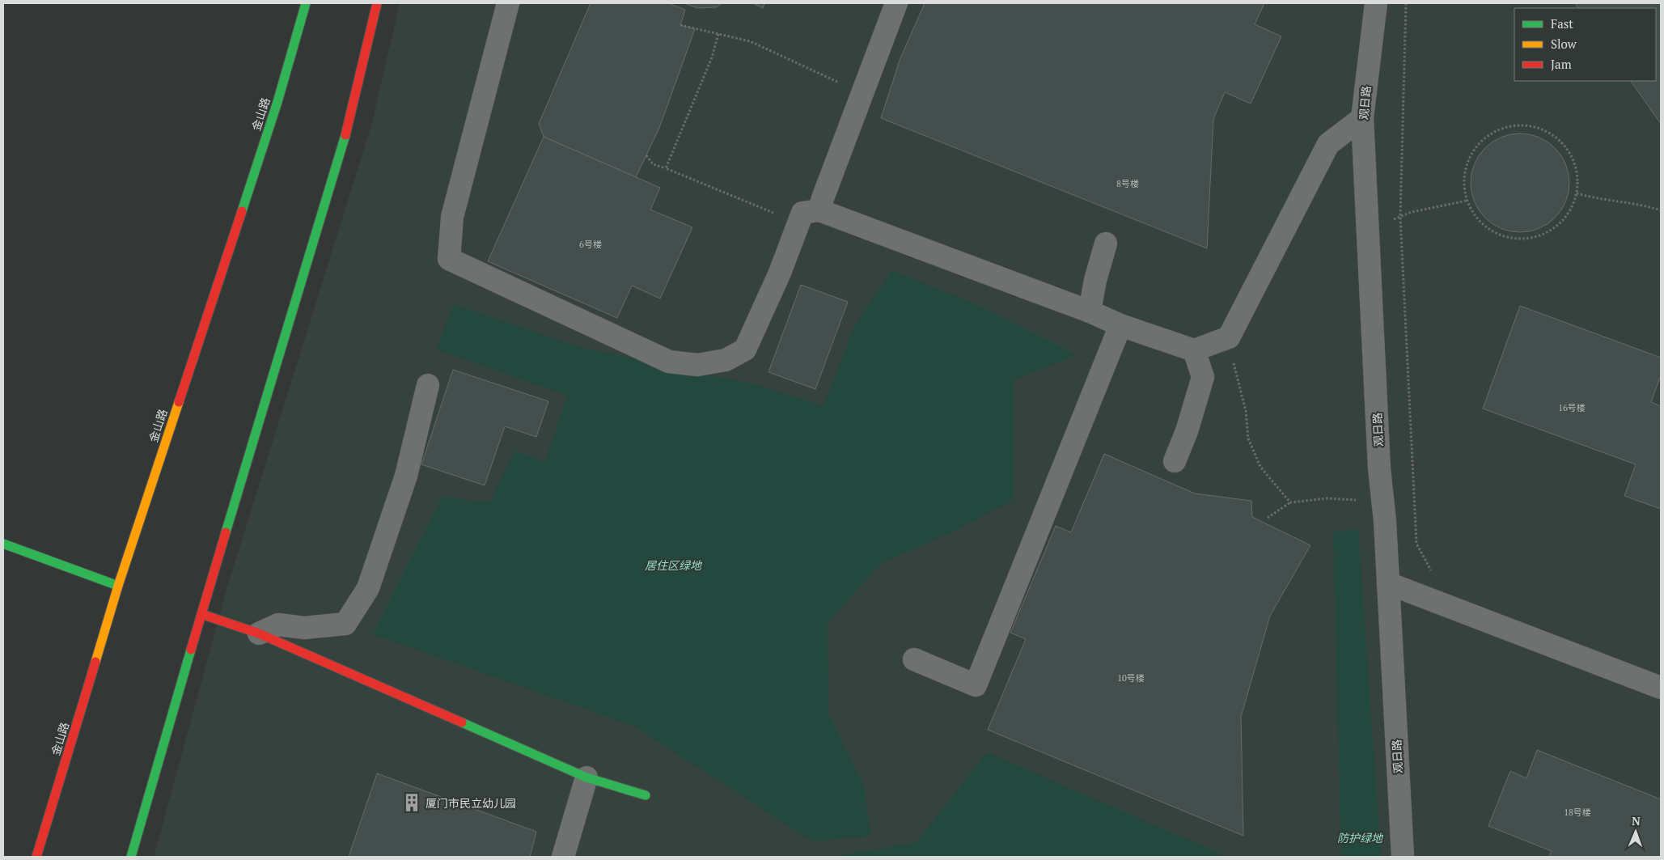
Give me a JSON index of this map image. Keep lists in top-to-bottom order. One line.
{"streets":{"main road":["金山路"],"street":["观日路"]},"parks":["居住区绿地","防护绿地"],"places":{"building":["厦门市民立幼儿园"]},"house_numbers":["8号楼","6号楼","16号楼","10号楼","18号楼"],"legend":["Fast","Slow","Jam"],"north":"top"}
